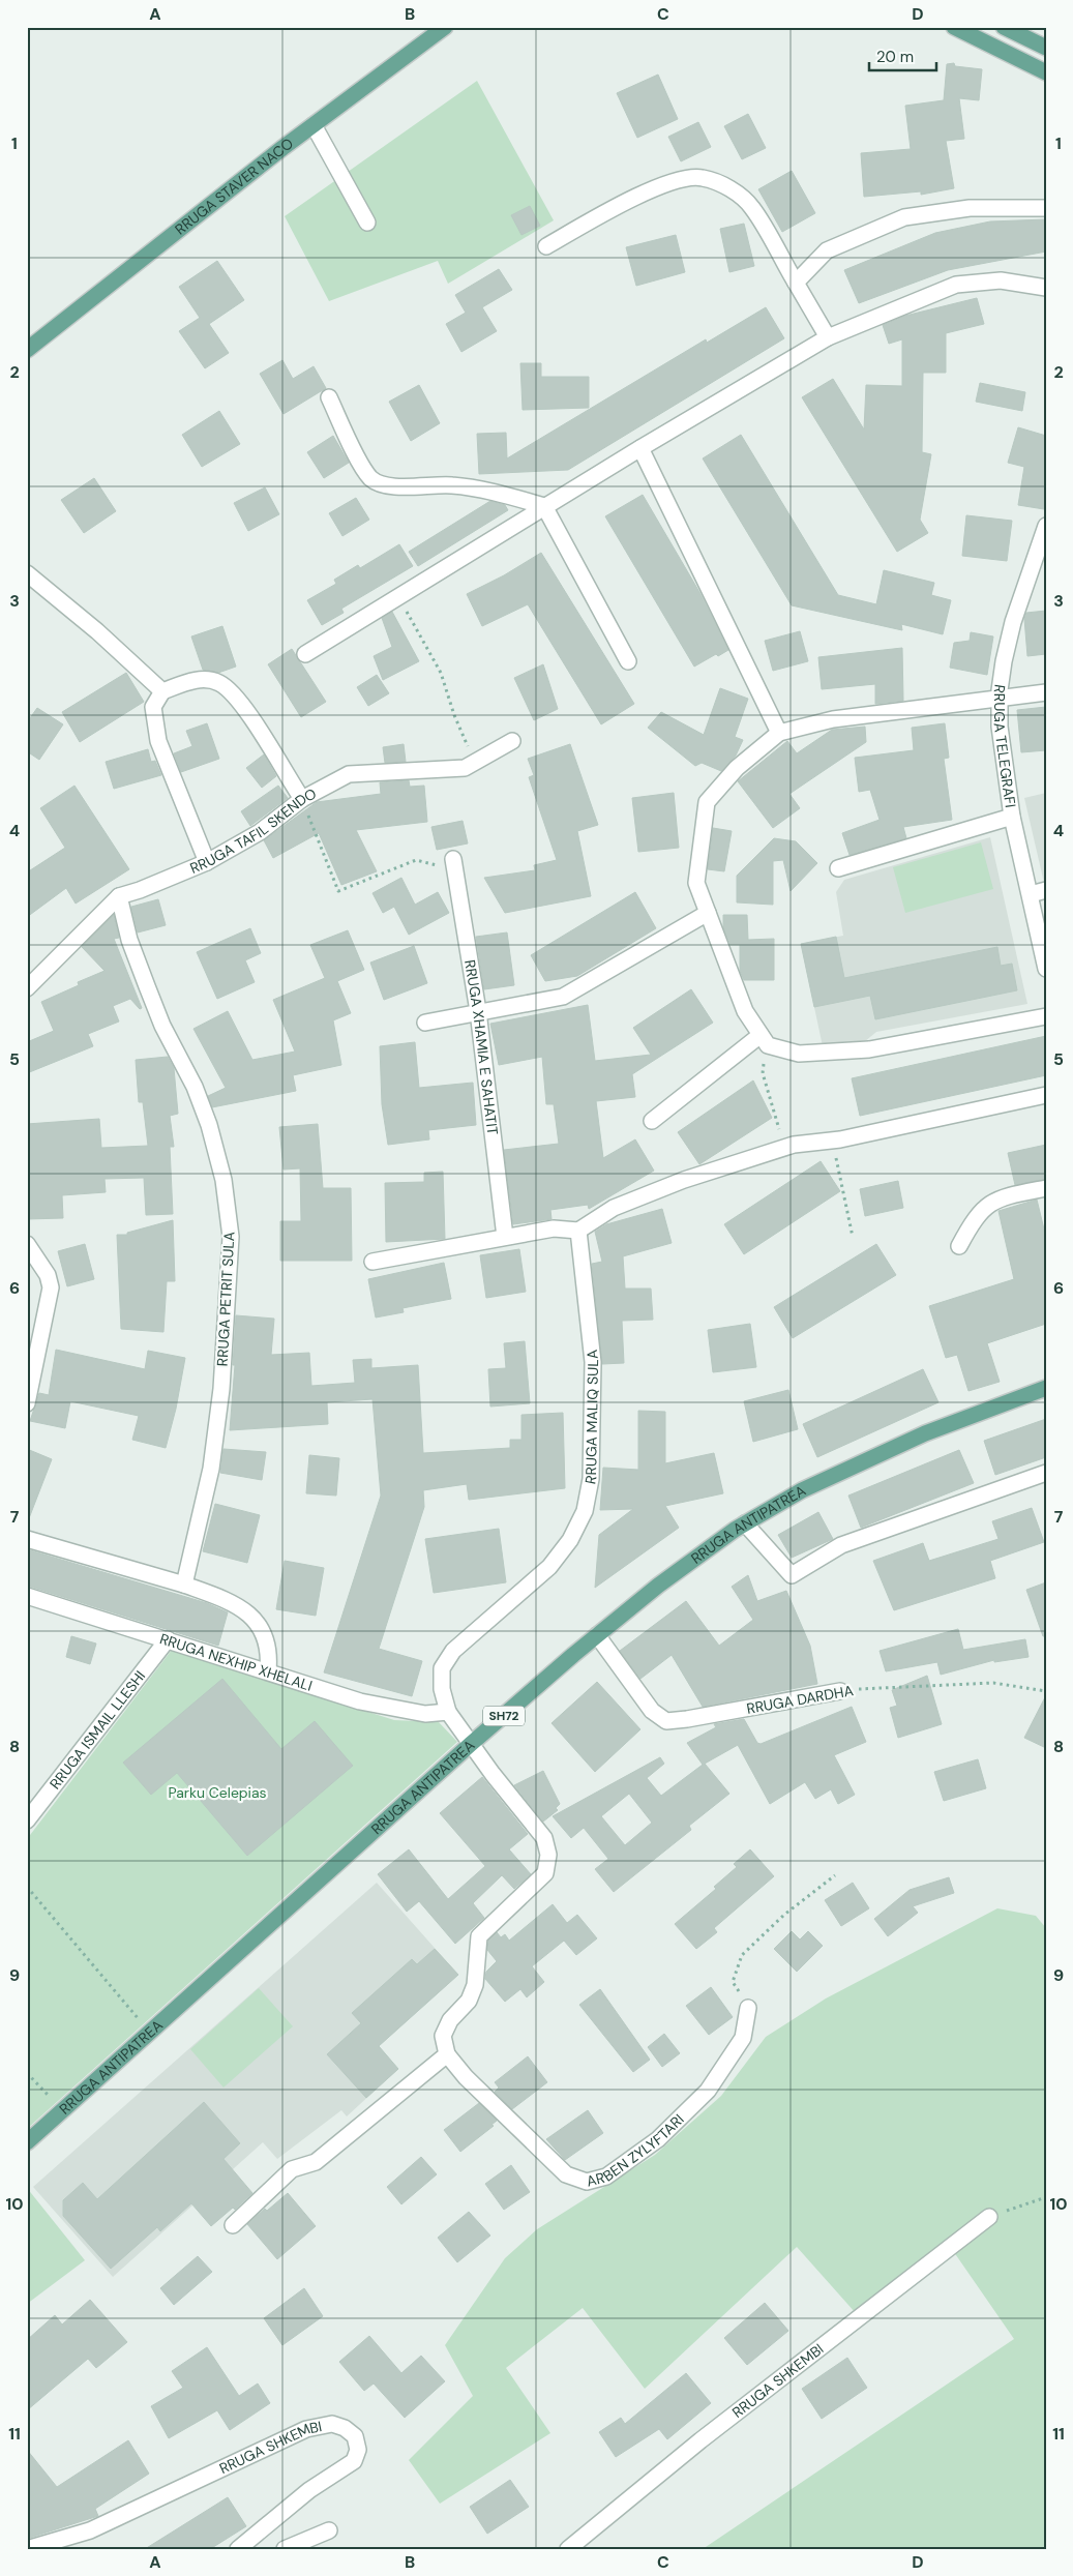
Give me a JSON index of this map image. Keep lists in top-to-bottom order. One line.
{"streets":{"main road":["RRUGA STAVER NACO","RRUGA ANTIPATREA","SH72"],"street":["RRUGA TELEGRAFI","RRUGA TAFIL SKENDO","RRUGA XHAMIA E SAHATIT","RRUGA PETRIT SULA","RRUGA MALIQ SULA","RRUGA NEXHIP XHELALI","RRUGA DARDHA","RRUGA ISMAIL LLESHI","ARBEN ZYLYFTARI","RRUGA SHKEMBI"]},"crossings":[["RRUGA TAFIL SKENDO","RRUGA PETRIT SULA"],["RRUGA MALIQ SULA","RRUGA ANTIPATREA"],["RRUGA MALIQ SULA","RRUGA NEXHIP XHELALI"],["RRUGA ANTIPATREA","RRUGA DARDHA"],["RRUGA NEXHIP XHELALI","RRUGA ISMAIL LLESHI"]],"parks":["Parku Celepias"],"scale_bar":"20 m","grid":{"columns":["A","B","C","D"],"rows":["1","2","3","4","5","6","7","8","9","10","11"]}}
